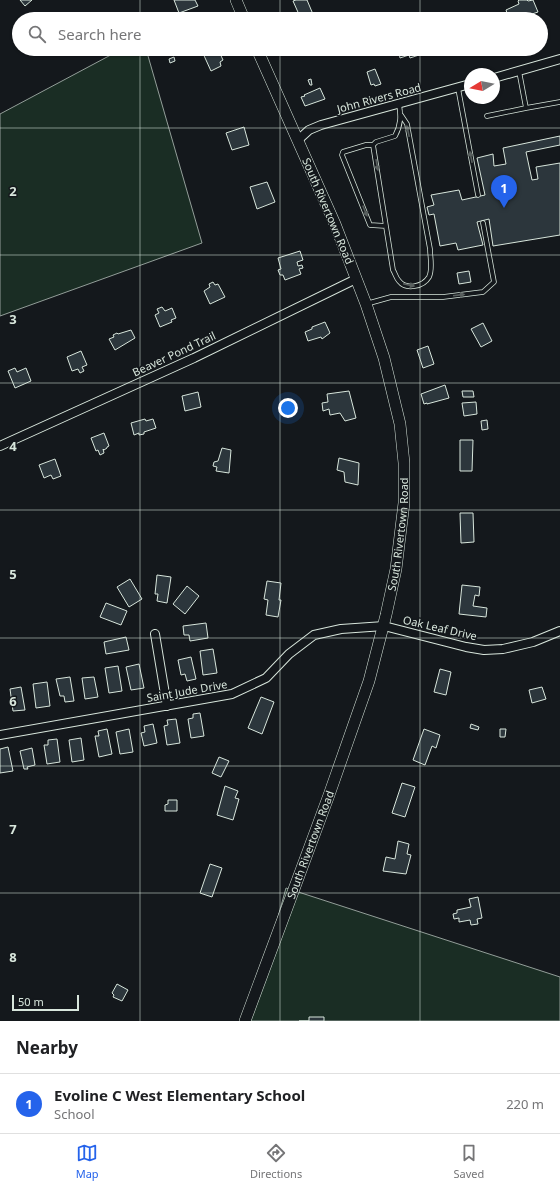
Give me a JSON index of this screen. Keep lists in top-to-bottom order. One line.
{"streets":{"main road":["South Rivertown Road"],"street":["John Rivers Road","Beaver Pond Trail","Oak Leaf Drive","Saint Jude Drive"]},"crossings":[["John Rivers Road","South Rivertown Road"],["South Rivertown Road","Beaver Pond Trail"],["South Rivertown Road","Oak Leaf Drive"],["South Rivertown Road","Saint Jude Drive"],["Oak Leaf Drive","Saint Jude Drive"]],"scale_bar":"50 m","north":"left","page":{"search":"Search here","pins":"1","scale":"50 m","heading":"Nearby","list":[{"mark":"1","name":"Evoline C West Elementary School","note":"School","value":"220 m"}],"nav":["Map","Directions","Saved"]},"grid":{"rows":["2","3","4","5","6","7","8"]}}
